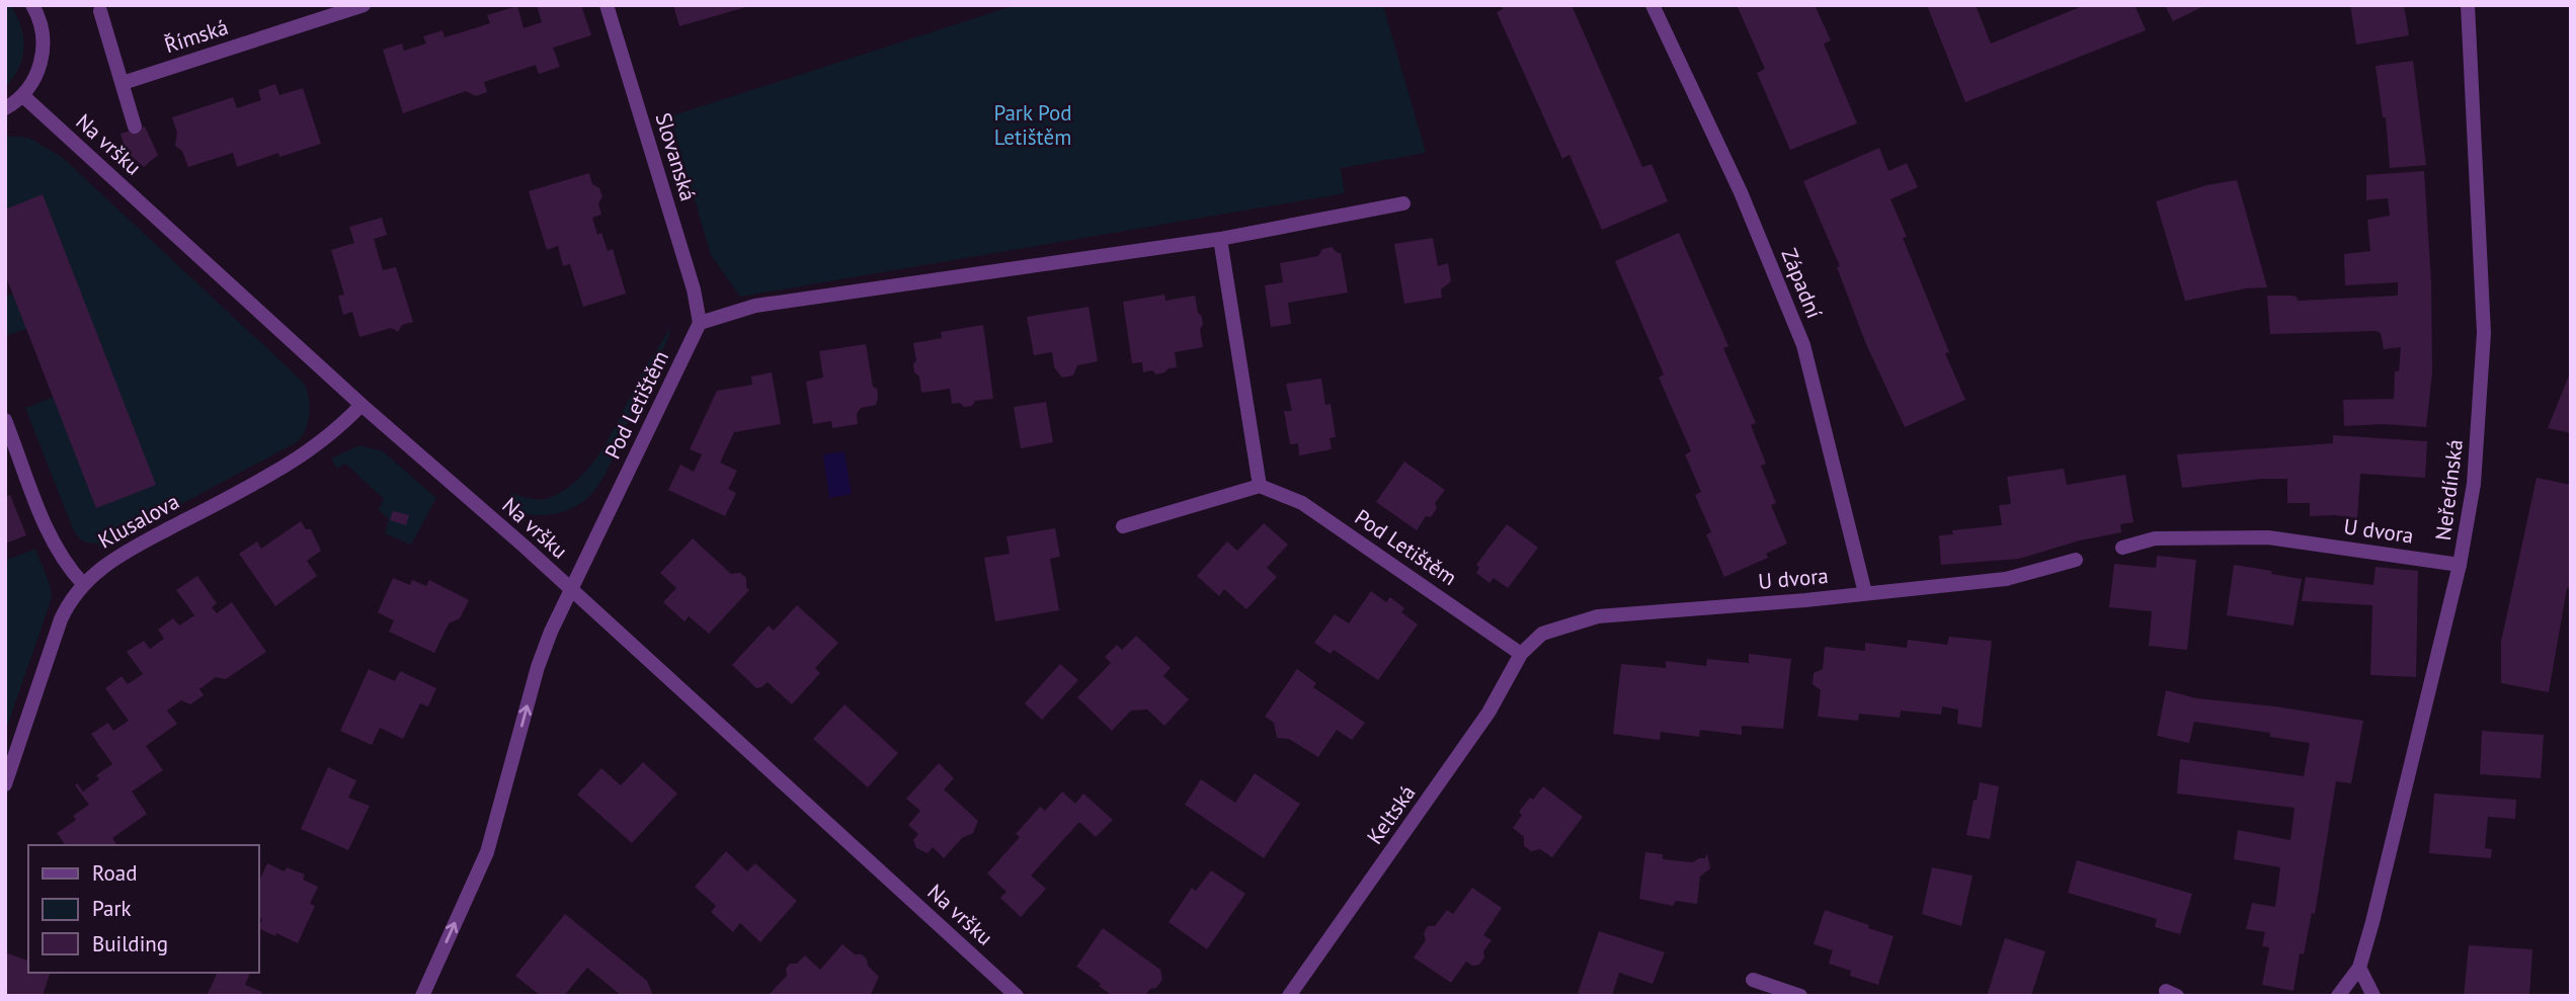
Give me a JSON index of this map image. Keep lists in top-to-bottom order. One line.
{"streets":{"street":["Římská","Na vršku","Slovanská","Západní","Pod Letištěm","Neředínská","Klusalova","U dvora","Keltská"]},"crossings":[["Na vršku","Pod Letištěm"],["Na vršku","Klusalova"],["Slovanská","Pod Letištěm"],["Západní","U dvora"],["Pod Letištěm","U dvora"],["Pod Letištěm","Keltská"],["Neředínská","U dvora"],["U dvora","Keltská"]],"one_way":["Pod Letištěm"],"parks":["Park Pod Letištěm"],"legend":["Road","Park","Building"]}
